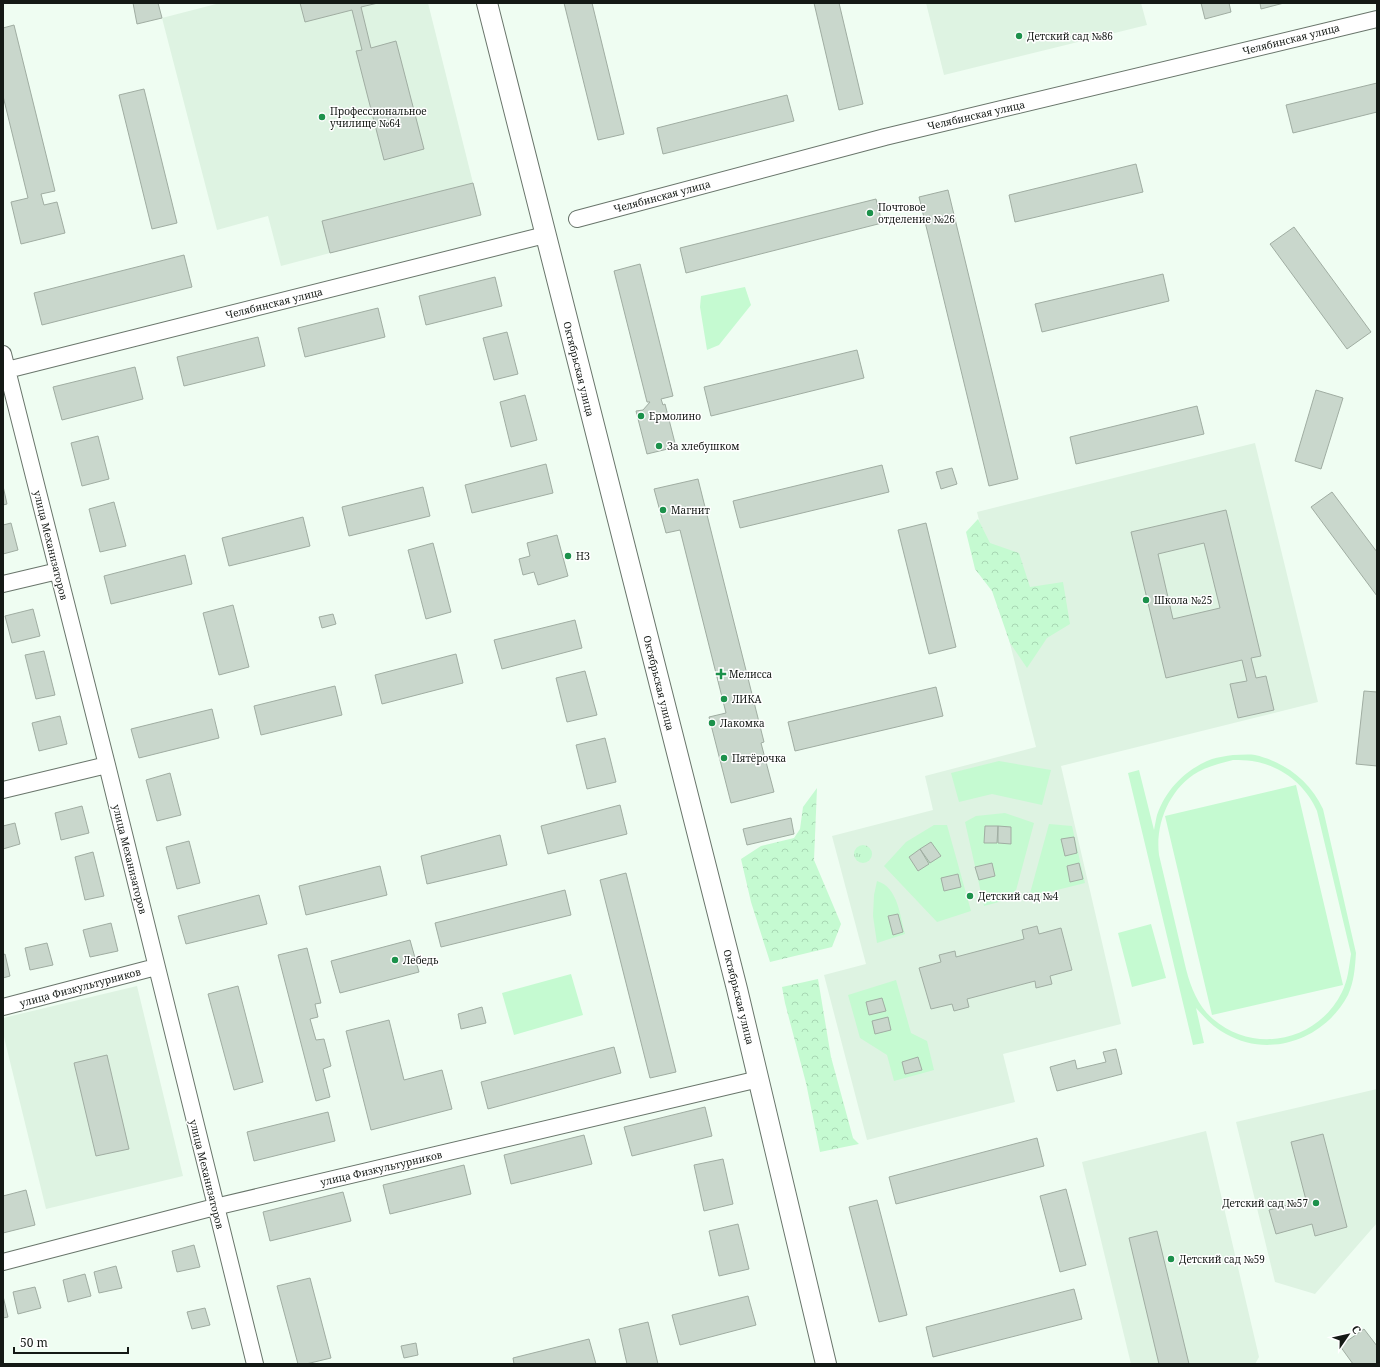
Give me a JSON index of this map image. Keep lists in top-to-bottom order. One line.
{"streets":{"main road":["Октябрьская улица"],"street":["Челябинская улица","улица Механизаторов","улица Физкультурников"]},"crossings":[["Челябинская улица","Октябрьская улица"],["Челябинская улица","улица Механизаторов"],["Октябрьская улица","улица Физкультурников"],["улица Механизаторов","улица Физкультурников"]],"places":{"other":["Детский сад №86","Профессиональное училище №64","Почтовое отделение №26","Ермолино","За хлебушком","Магнит","НЗ","Школа №25","ЛИКА","Лакомка","Пятёрочка","Детский сад №4","Лебедь","Детский сад №57","Детский сад №59"],"health":["Мелисса"]},"scale_bar":"50 m","north":"top right"}
